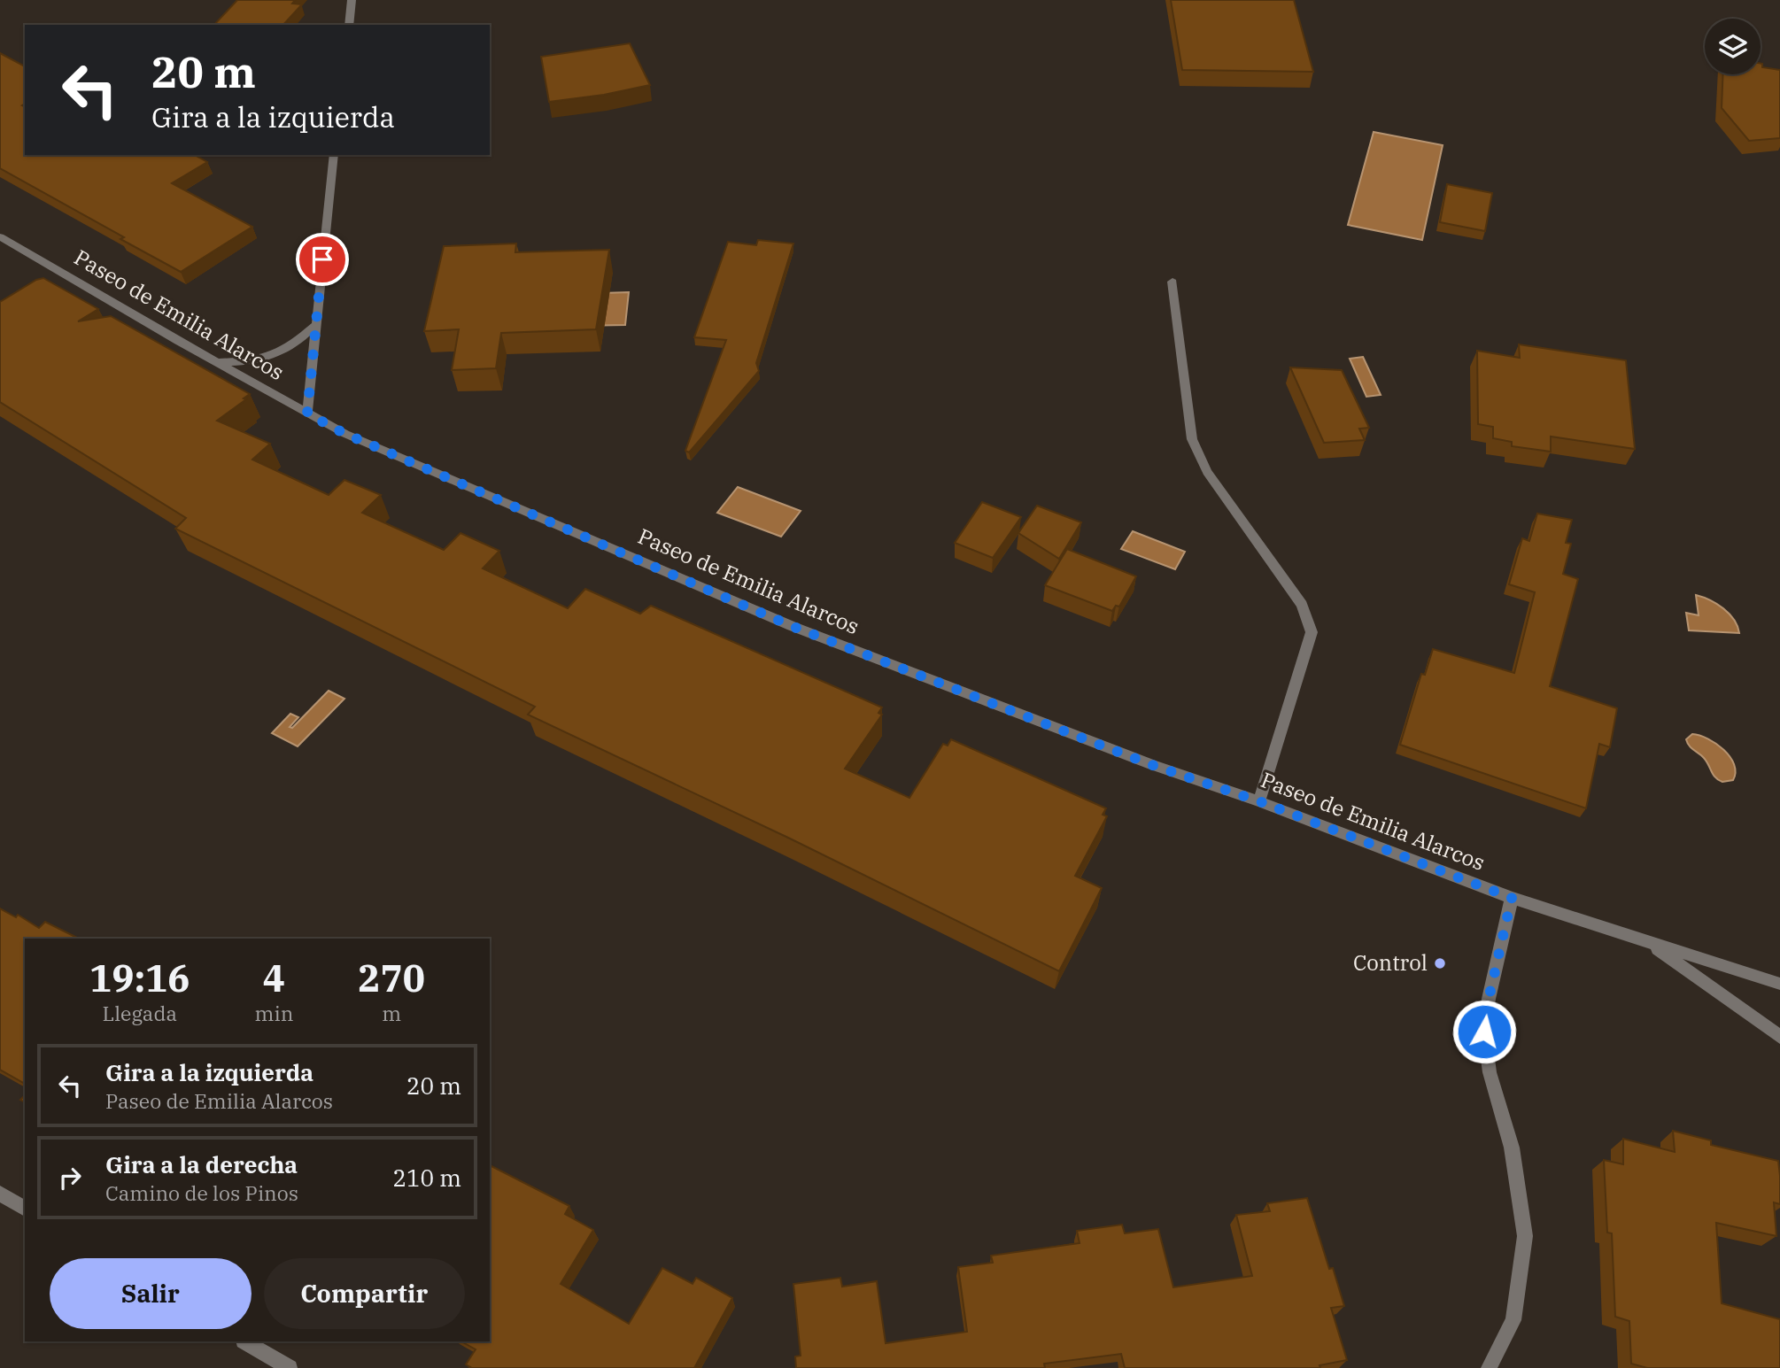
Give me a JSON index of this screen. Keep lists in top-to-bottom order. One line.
{"streets":{"street":["Paseo de Emilia Alarcos"]},"places":["Control"],"page":{"turn":["20 m","Gira a la izquierda"],"eta":["19:16","Llegada","4","min","270","m"],"list":[{"name":"Gira a la izquierda","note":"Paseo de Emilia Alarcos","value":"20 m"},{"name":"Gira a la derecha","note":"Camino de los Pinos","value":"210 m"}],"buttons":["Salir","Compartir"]}}
